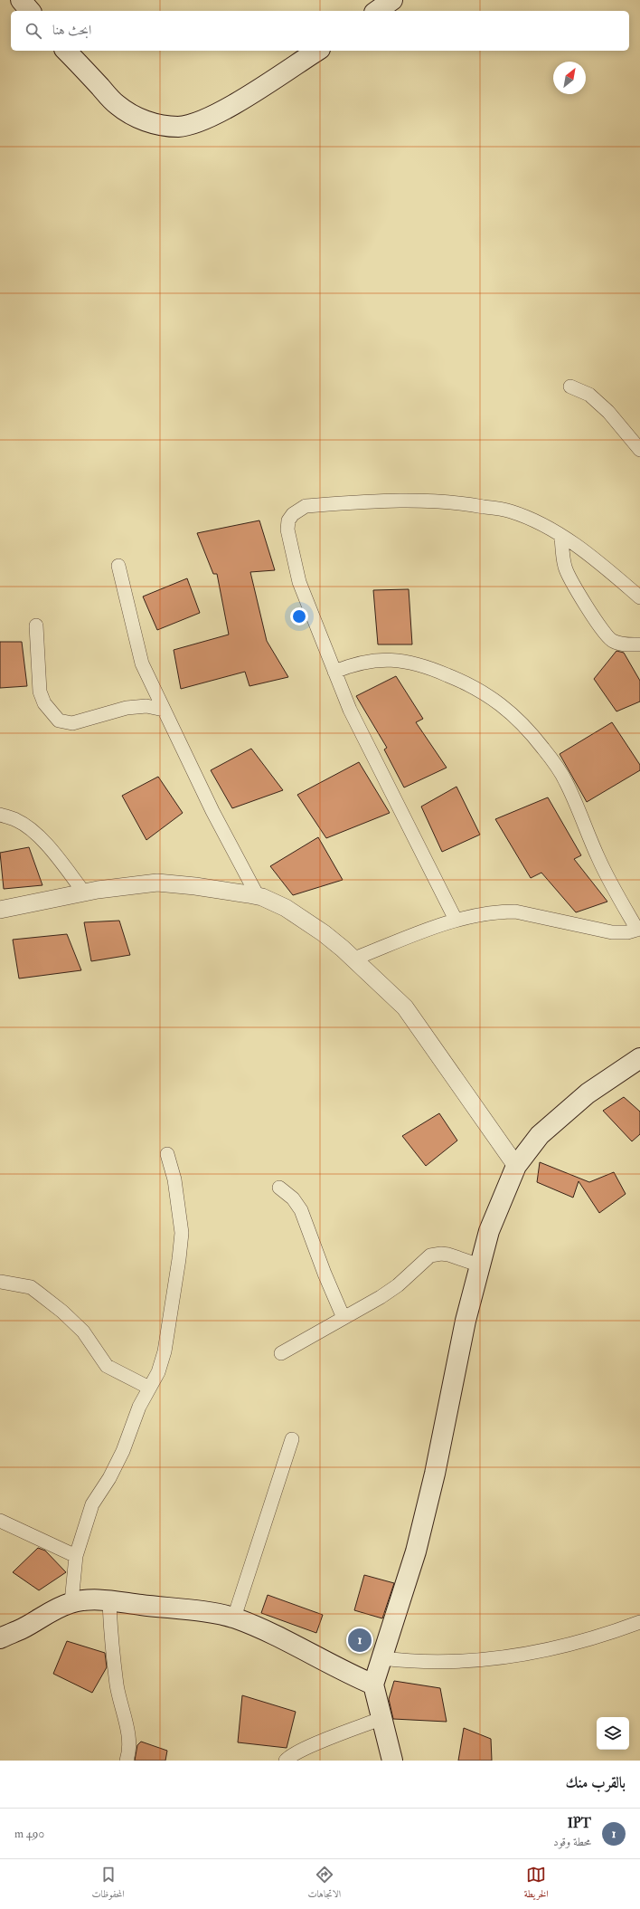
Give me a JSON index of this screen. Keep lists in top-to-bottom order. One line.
{"north":"top right","page":{"search":"ابحث هنا","pins":"1","heading":"بالقرب منك","list":[{"mark":"1","name":"IPT","note":"محطة وقود","value":"490 m"}],"nav":["الخريطة","الاتجاهات","المحفوظات"]}}
